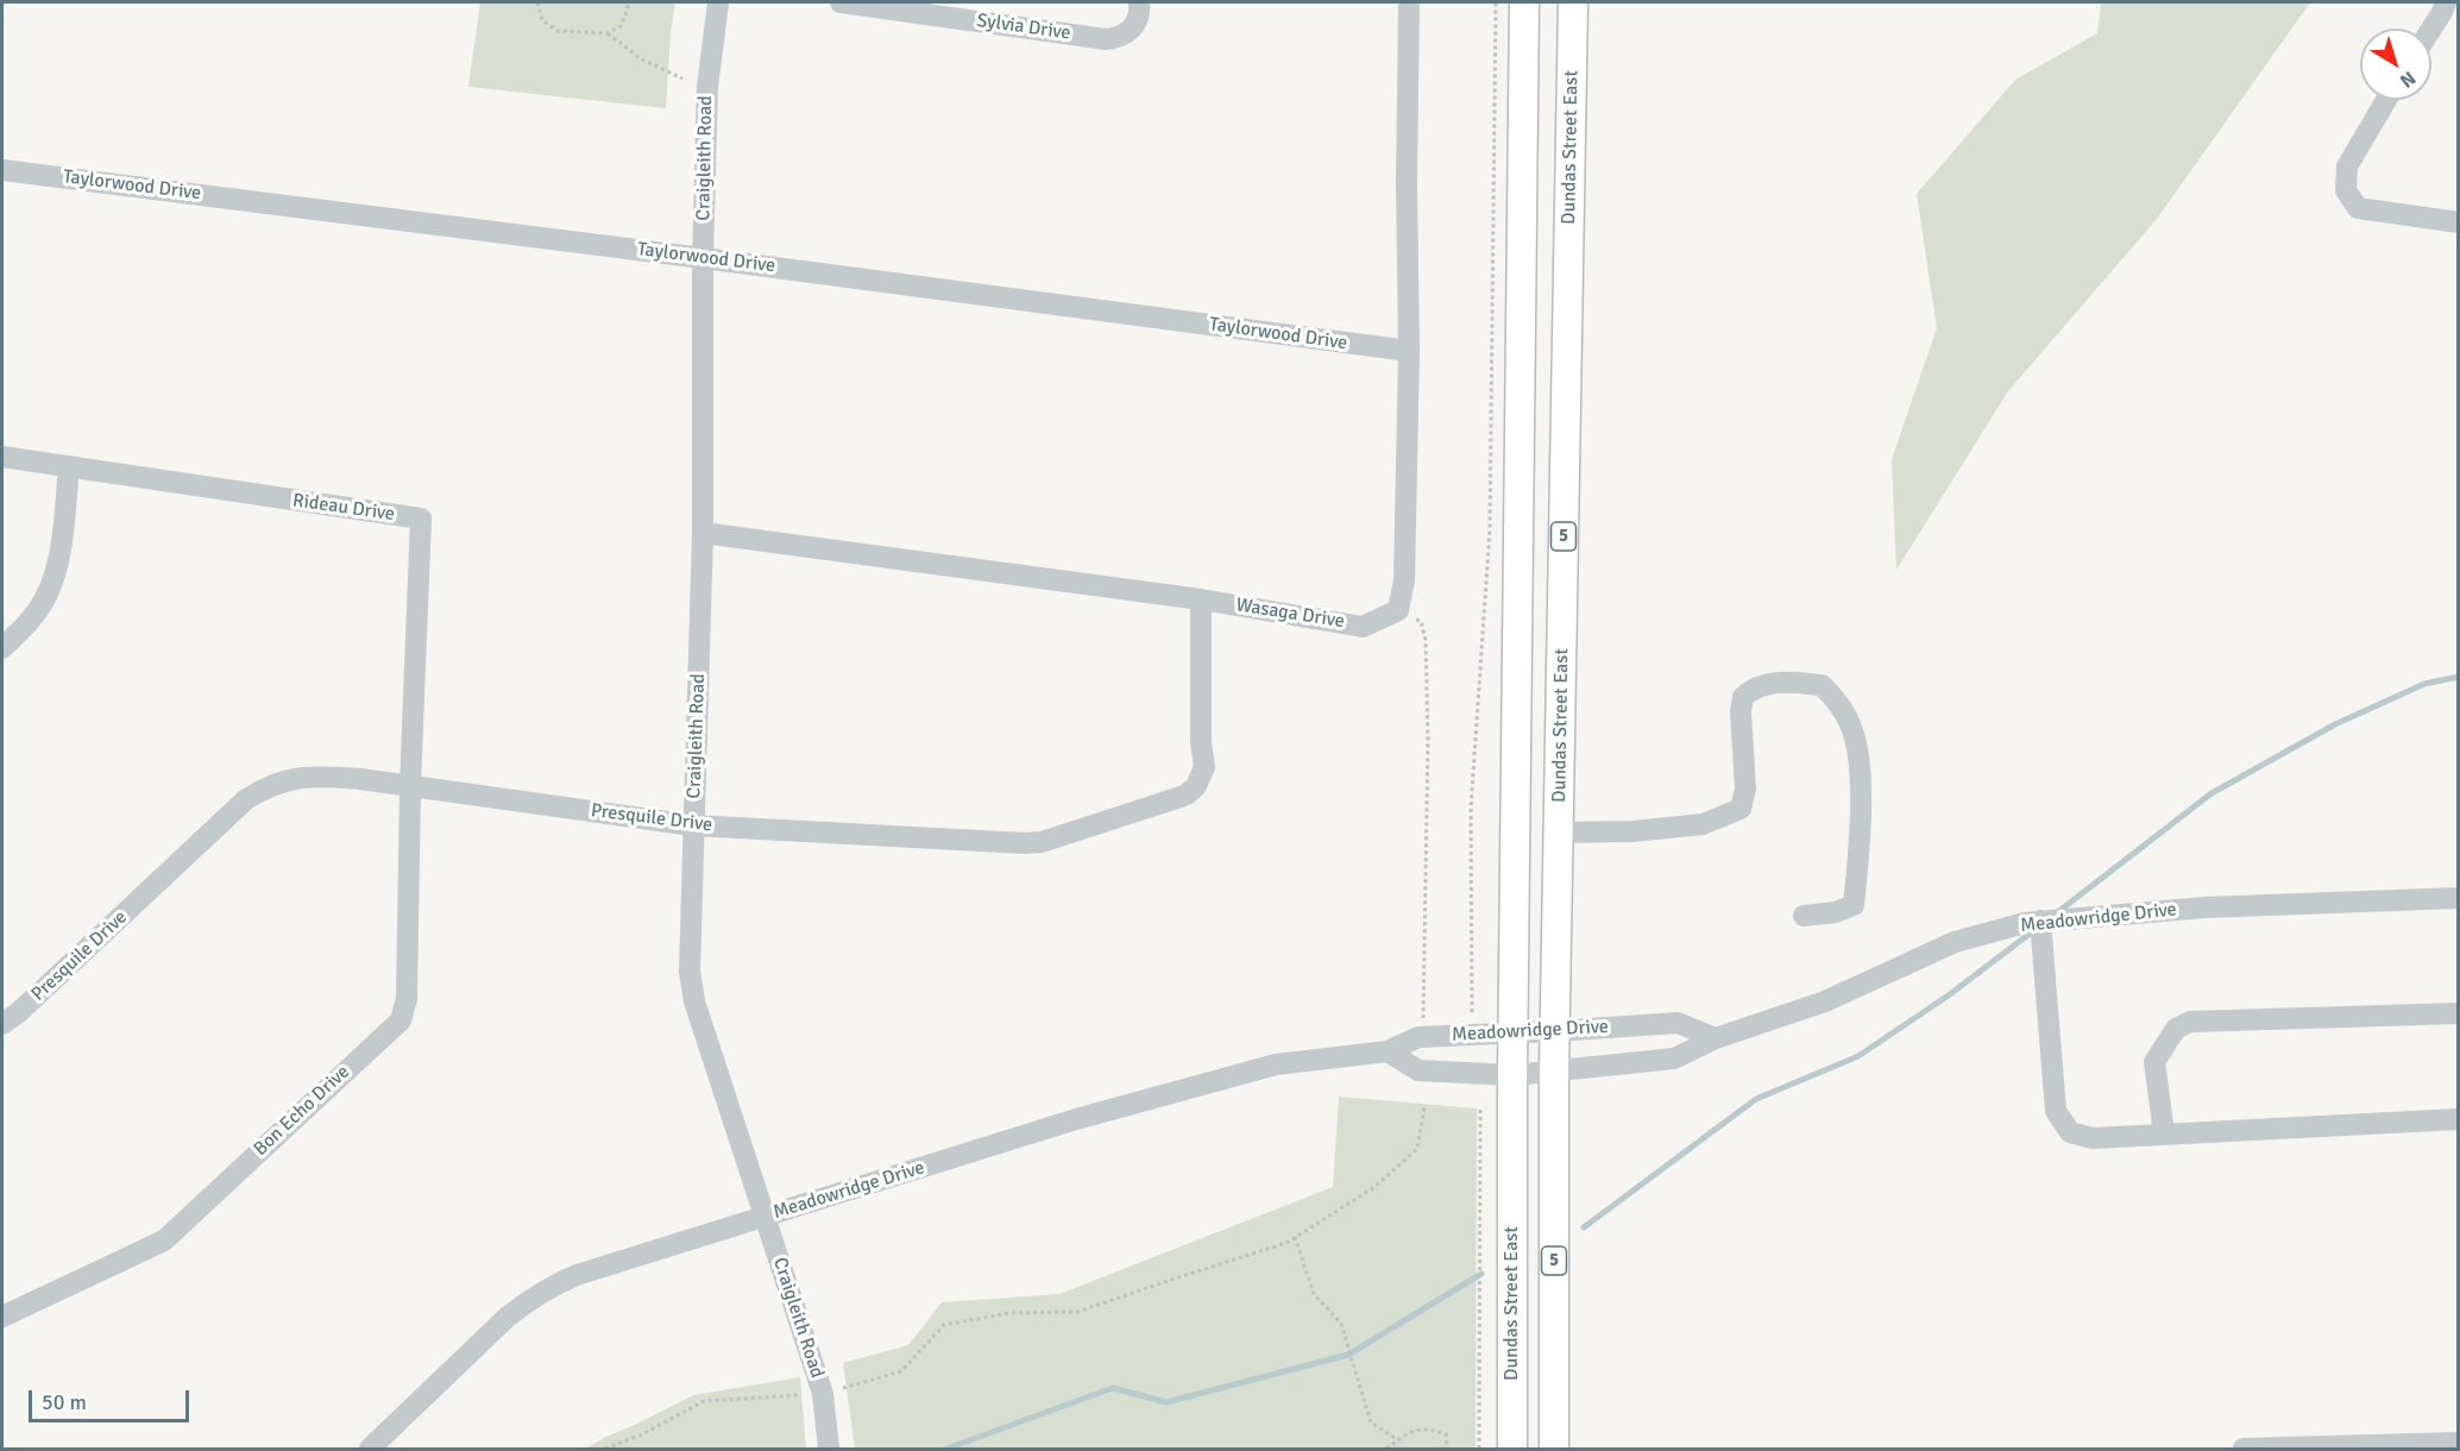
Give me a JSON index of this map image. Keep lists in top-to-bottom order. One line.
{"streets":{"main road":["Dundas Street East","5"],"street":["Sylvia Drive","Craigleith Road","Taylorwood Drive","Rideau Drive","Wasaga Drive","Presquile Drive","Meadowridge Drive","Bon Echo Drive"]},"crossings":[["Dundas Street East","Meadowridge Drive"],["Craigleith Road","Taylorwood Drive"],["Craigleith Road","Wasaga Drive"],["Craigleith Road","Presquile Drive"],["Craigleith Road","Meadowridge Drive"],["Rideau Drive","Presquile Drive"],["Rideau Drive","Bon Echo Drive"],["Wasaga Drive","Presquile Drive"],["Presquile Drive","Bon Echo Drive"]],"scale_bar":"50 m","north":"bottom right"}
